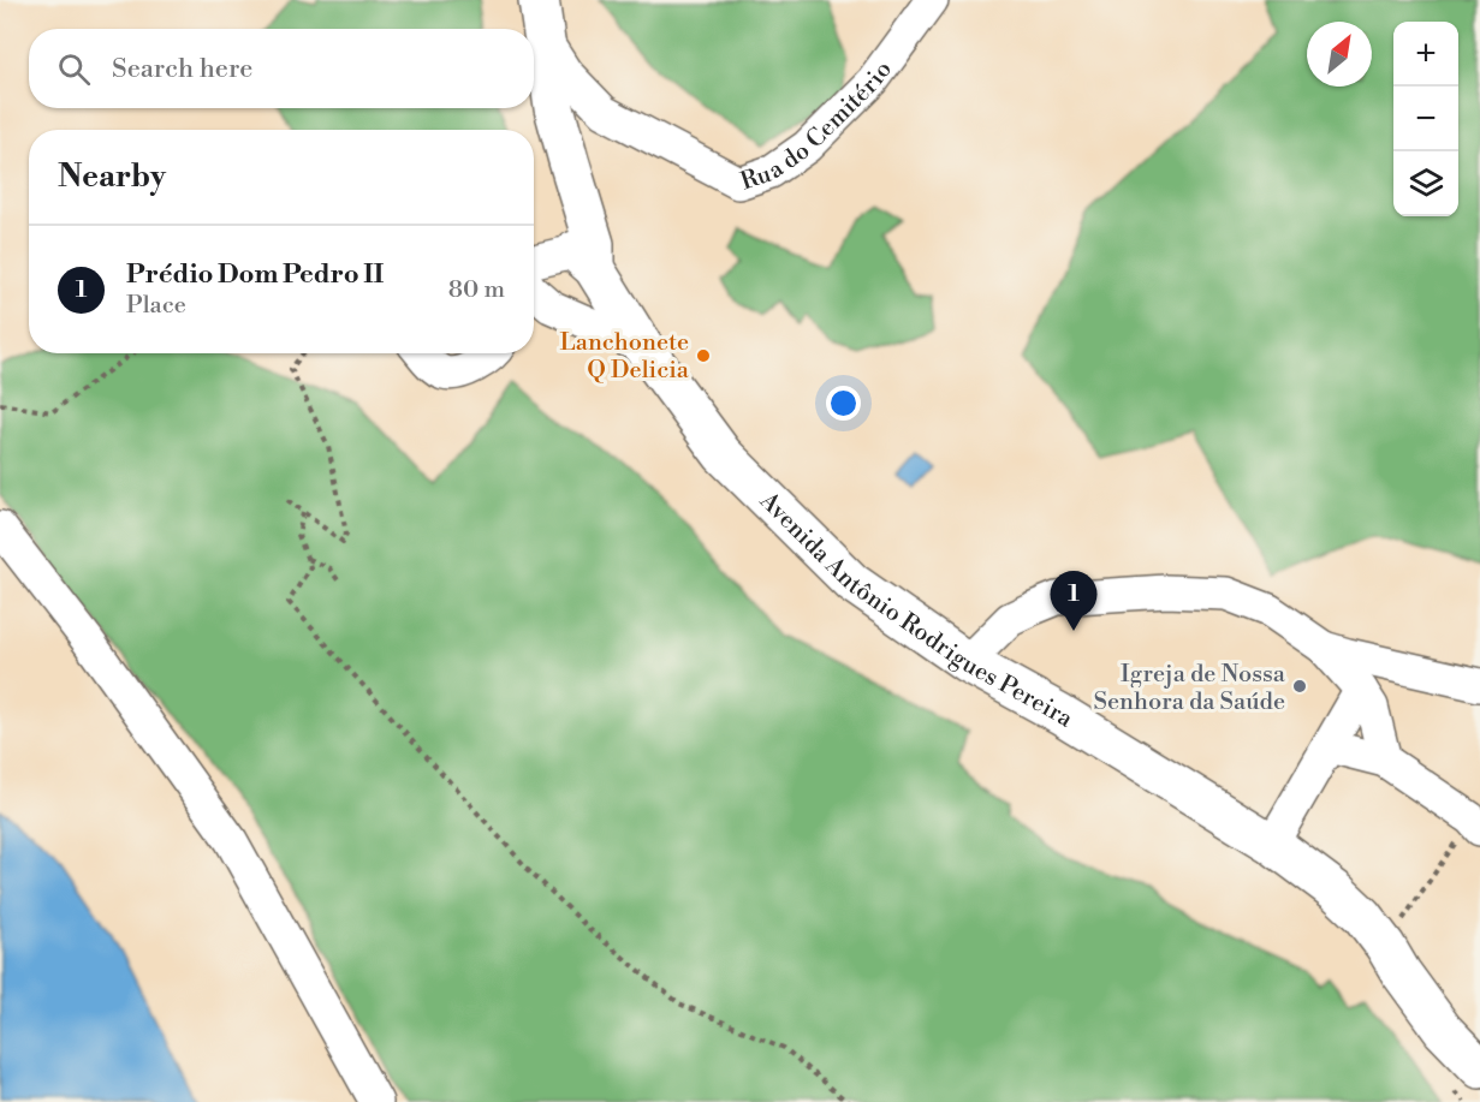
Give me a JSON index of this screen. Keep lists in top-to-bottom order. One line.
{"streets":{"street":["Rua do Cemitério","Avenida Antônio Rodrigues Pereira"]},"places":["Lanchonete Q Delicia","Igreja de Nossa Senhora da Saúde"],"north":"top right","page":{"map_buttons":["+","−"],"search":"Search here","heading":"Nearby","list":[{"mark":"1","name":"Prédio Dom Pedro II","note":"Place","value":"80 m"}],"pins":"1"}}
